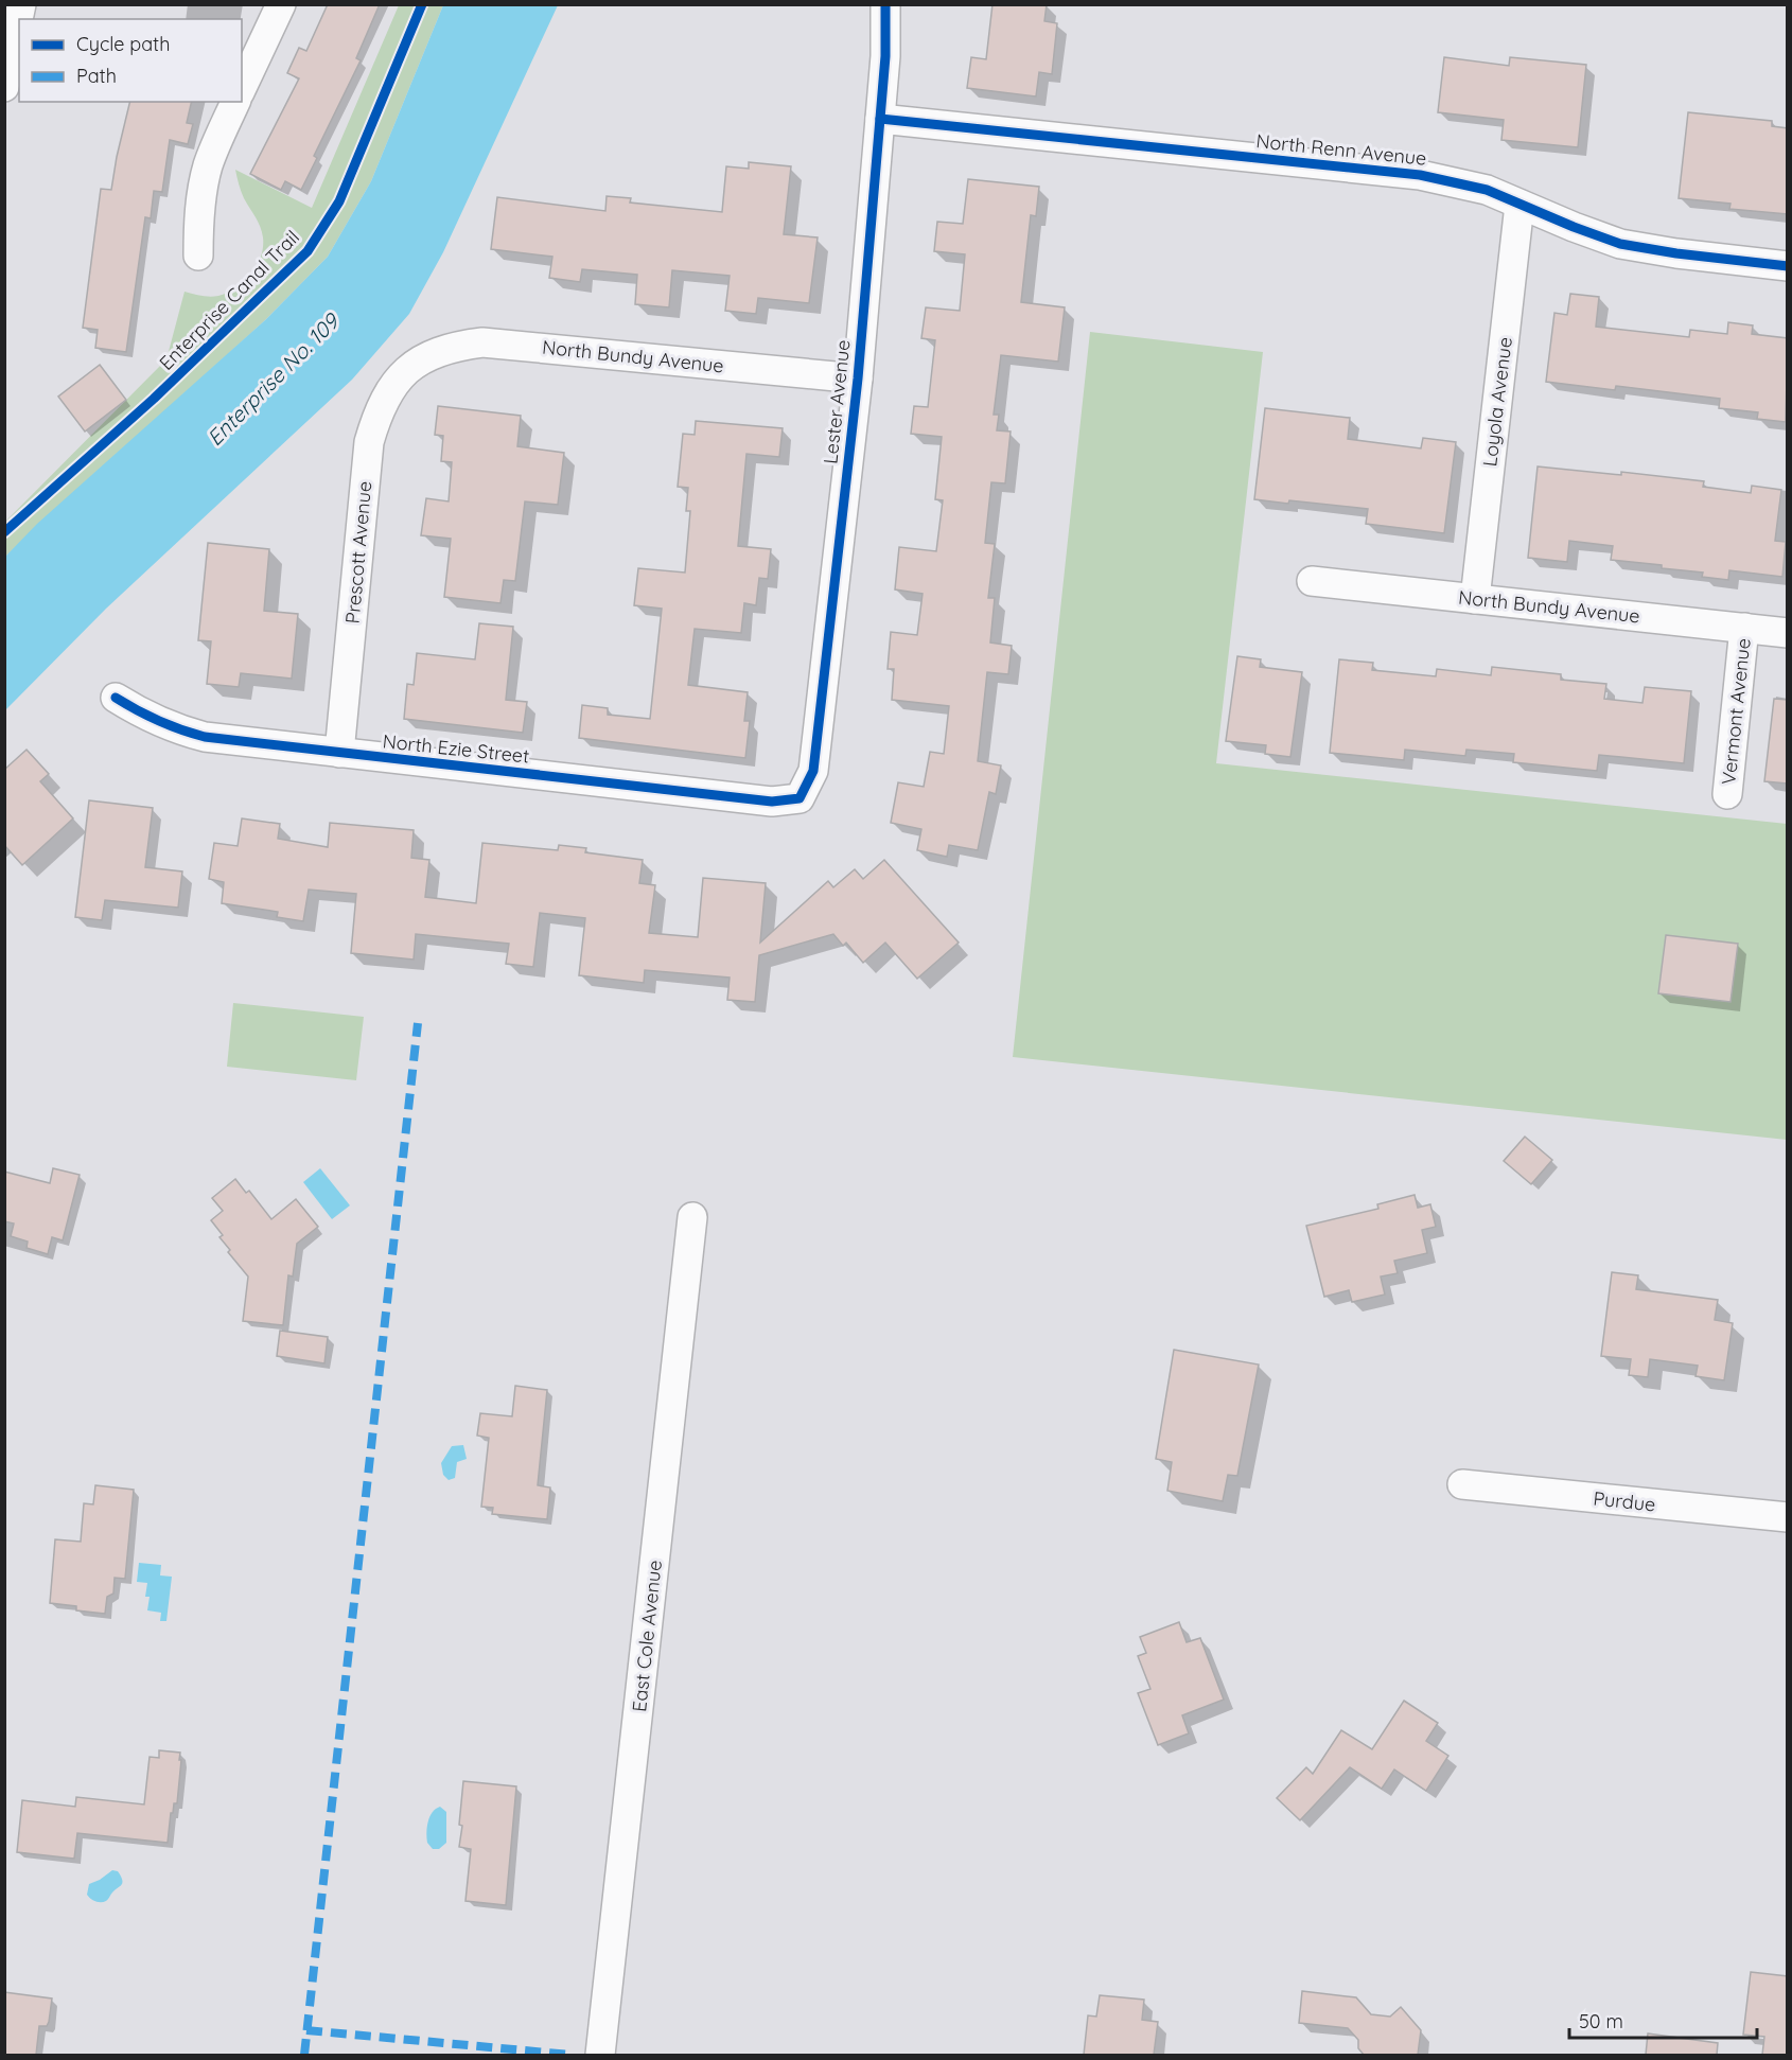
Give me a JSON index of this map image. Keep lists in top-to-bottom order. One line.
{"streets":{"street":["North Renn Avenue","North Bundy Avenue","Lester Avenue","Loyola Avenue","Prescott Avenue","Vermont Avenue","North Ezie Street","Purdue","East Cole Avenue"],"cycle path":["Enterprise Canal Trail"]},"crossings":[["North Renn Avenue","Lester Avenue"],["North Renn Avenue","Loyola Avenue"],["North Bundy Avenue","Lester Avenue"],["North Bundy Avenue","Loyola Avenue"],["North Bundy Avenue","Prescott Avenue"],["North Bundy Avenue","Vermont Avenue"],["Lester Avenue","North Ezie Street"],["Prescott Avenue","North Ezie Street"]],"water":["Enterprise No. 109"],"legend":["Cycle path","Path"],"scale_bar":"50 m"}
